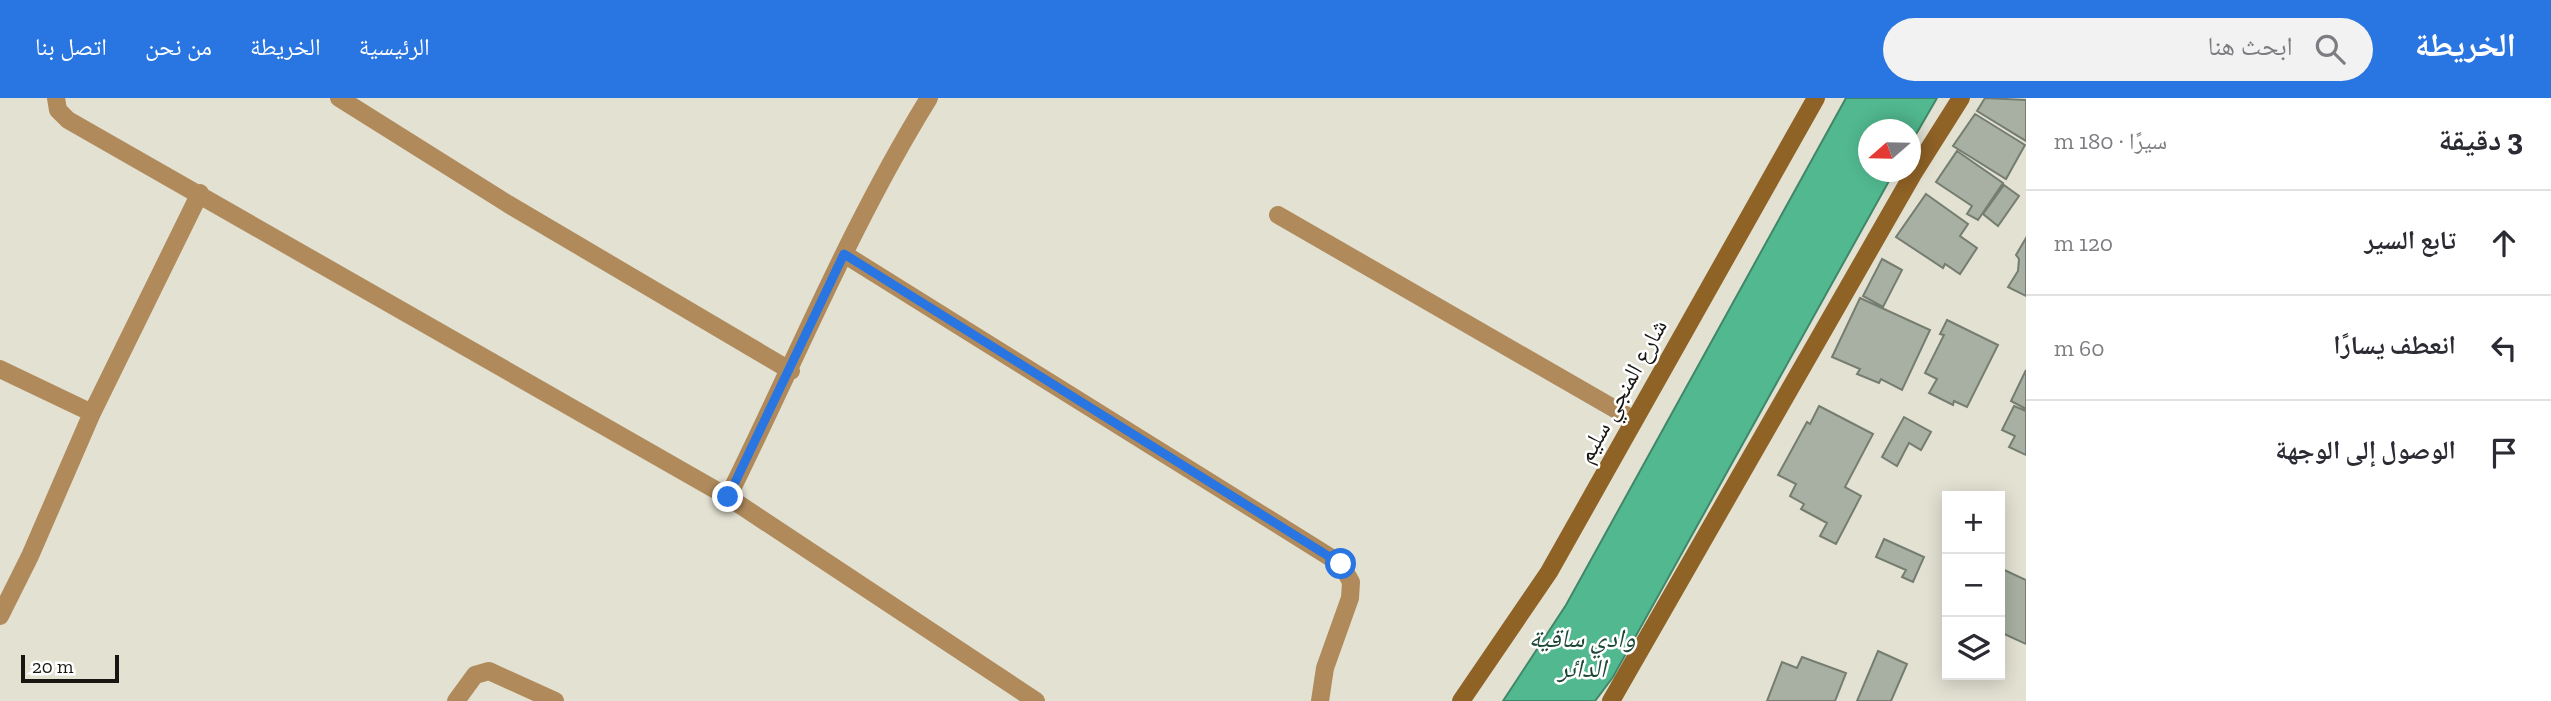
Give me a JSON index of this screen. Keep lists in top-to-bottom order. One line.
{"streets":{"main road":["شارع المنجي سليم"]},"water":["وادي ساقية الدائر"],"scale_bar":"20 m","north":"left","page":{"header":"الخريطة","search":"ابحث هنا","nav":["الرئيسية","الخريطة","من نحن","اتصل بنا"],"heading":["3 دقيقة","سيرًا · 180 m"],"list":[["تابع السير","120 m"],["انعطف يسارًا","60 m"],"الوصول إلى الوجهة"],"map_buttons":["+","−"],"scale":"20 m"}}
